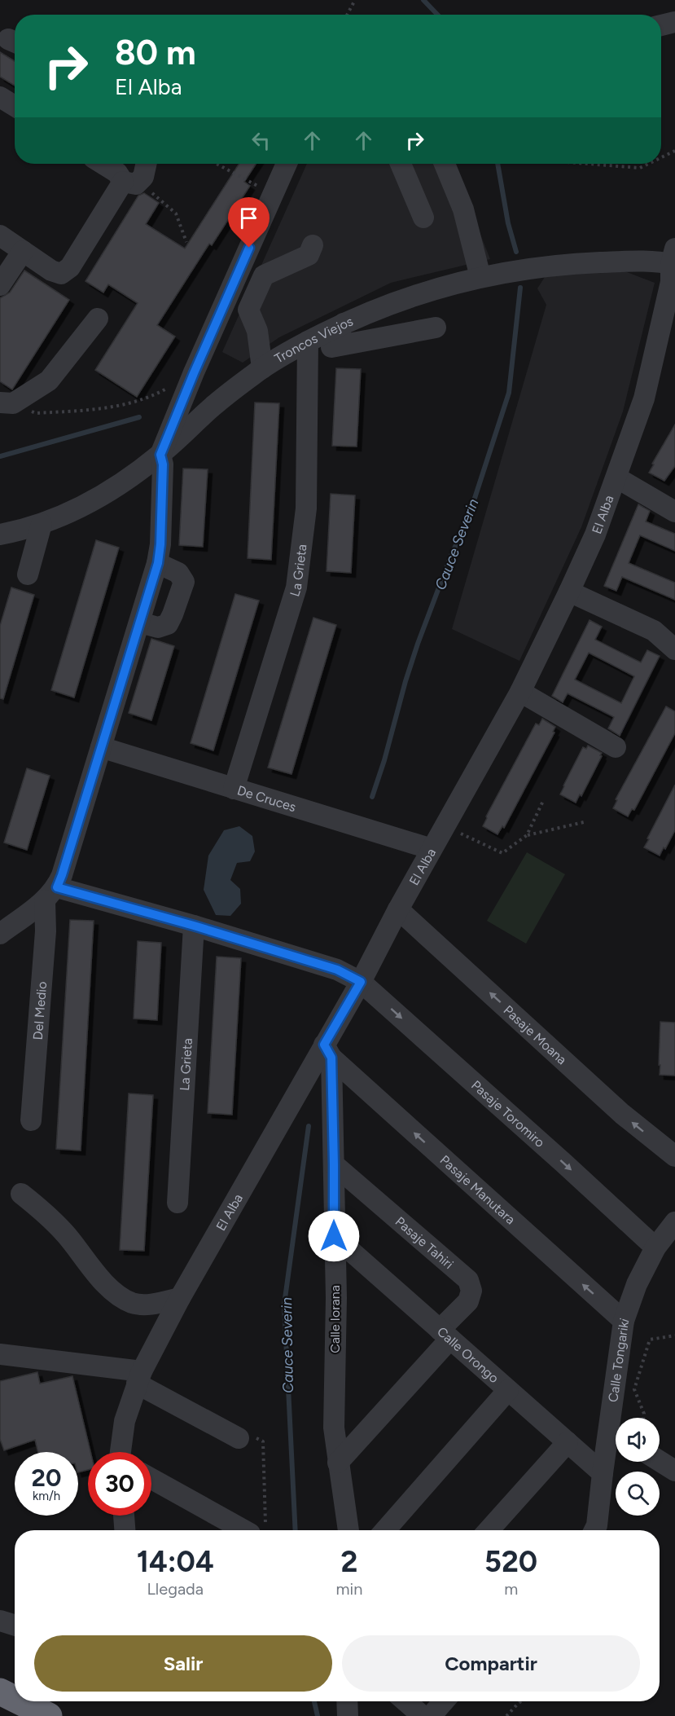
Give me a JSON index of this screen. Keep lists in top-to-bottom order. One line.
{"streets":{"street":["Troncos Viejos","El Alba","La Grieta","De Cruces","Del Medio","Pasaje Moana","Pasaje Toromiro","Pasaje Manutara","Pasaje Tahiri","Calle Iorana","Calle Orongo","Calle Tongariki"]},"crossings":[["Troncos Viejos","El Alba"],["Troncos Viejos","La Grieta"],["El Alba","De Cruces"],["El Alba","Pasaje Moana"],["El Alba","Pasaje Toromiro"],["El Alba","Pasaje Manutara"],["El Alba","Calle Iorana"],["La Grieta","De Cruces"],["La Grieta","Pasaje Toromiro"],["Del Medio","Pasaje Toromiro"],["Pasaje Toromiro","Calle Tongariki"],["Pasaje Manutara","Calle Iorana"],["Pasaje Manutara","Calle Tongariki"],["Pasaje Tahiri","Calle Iorana"],["Pasaje Tahiri","Calle Orongo"],["Calle Iorana","Calle Orongo"],["Calle Orongo","Calle Tongariki"]],"one_way":["Pasaje Moana","Pasaje Toromiro","Pasaje Manutara"],"water":["Cauce Severin"],"page":{"turn":["80 m","El Alba"],"speed":"20 km/h","limit":"30","eta":["14:04","Llegada","2","min","520","m"],"buttons":["Salir","Compartir"]}}
